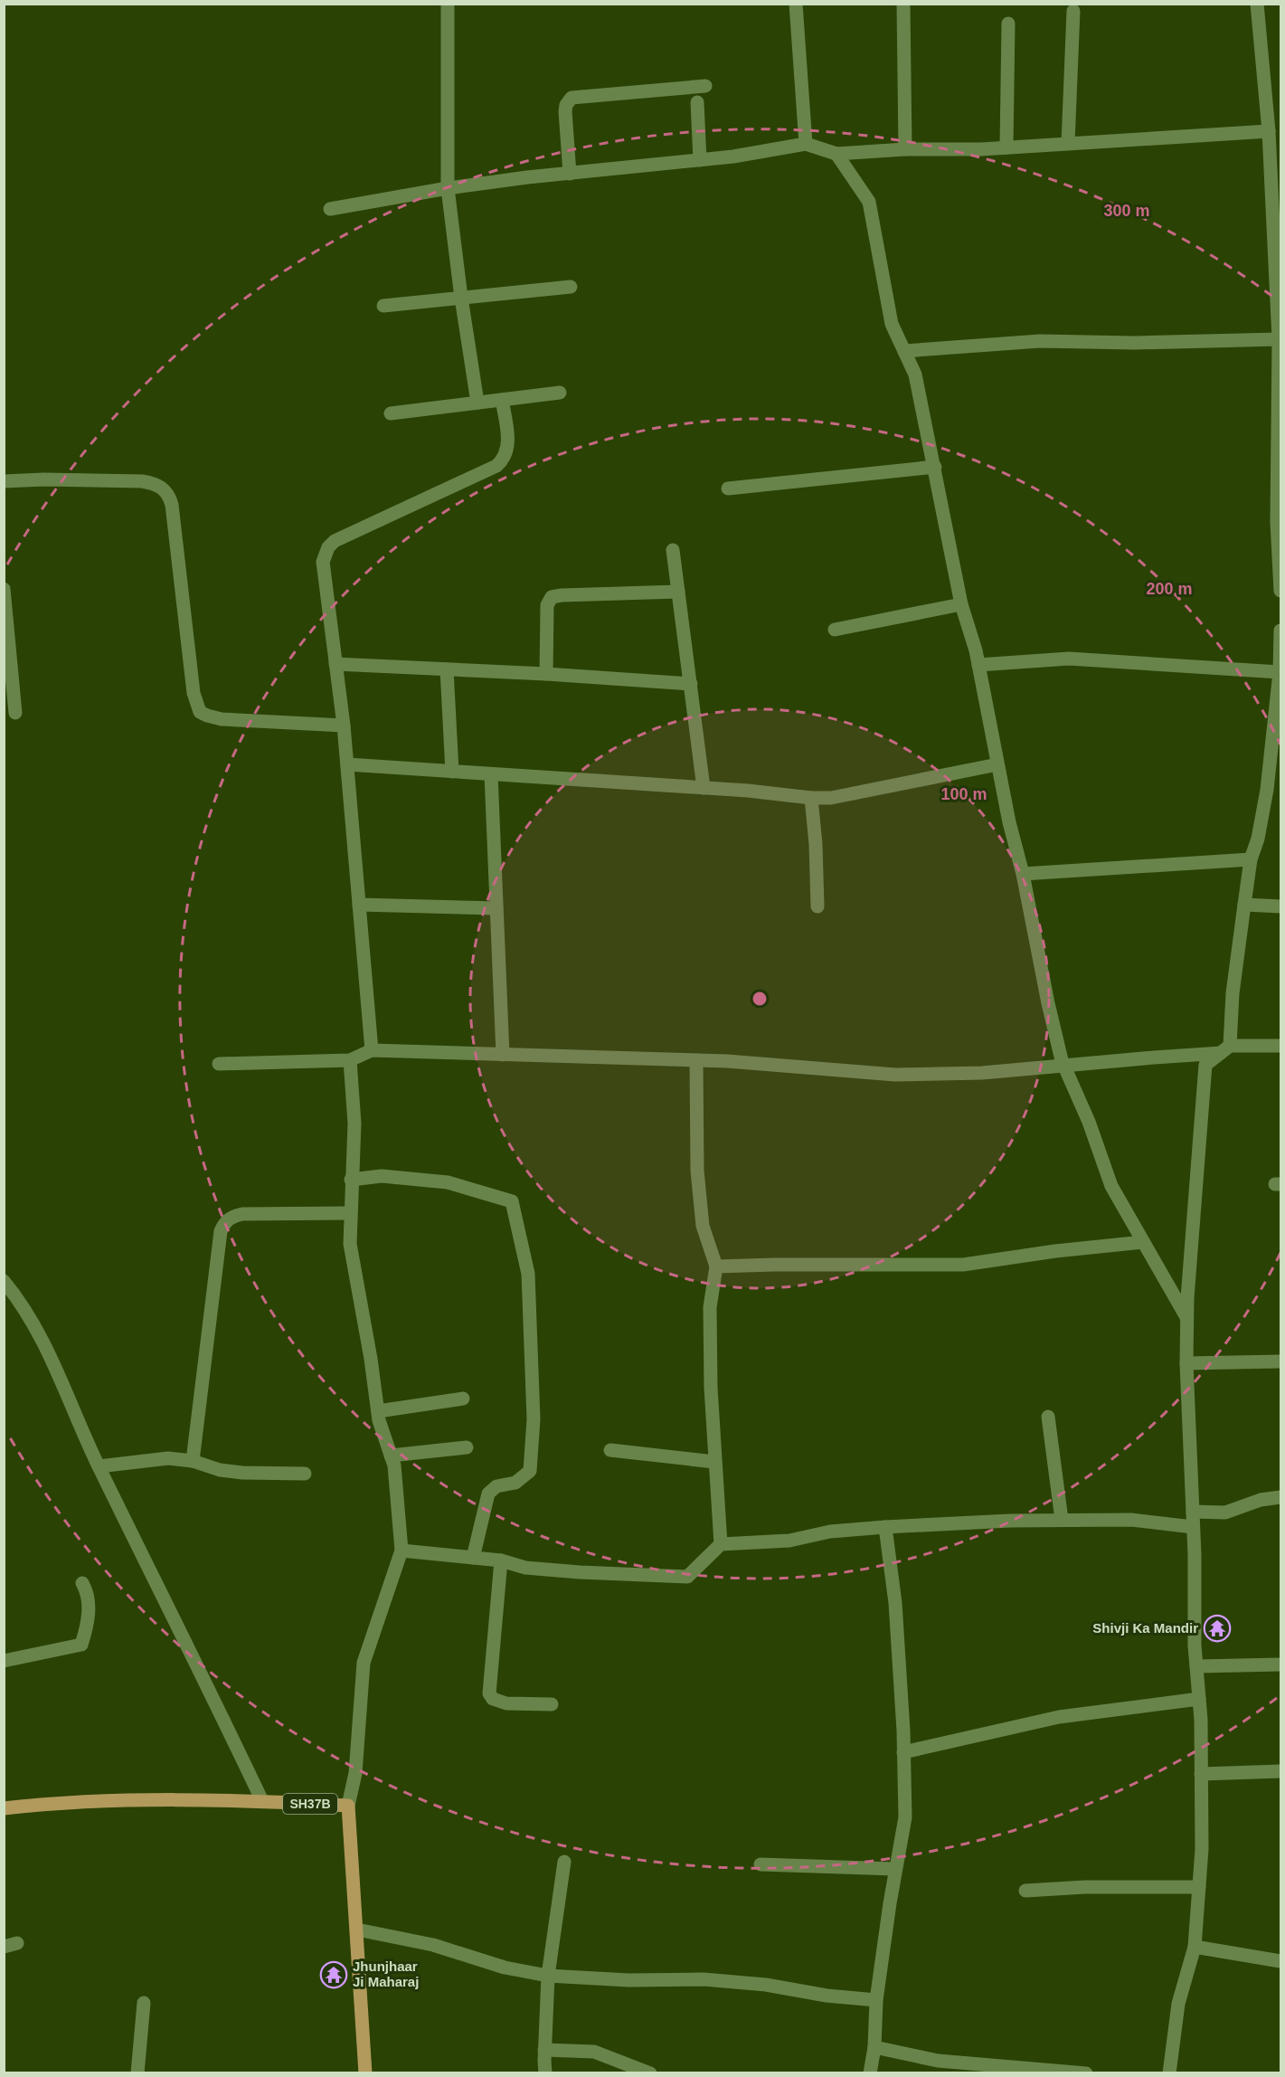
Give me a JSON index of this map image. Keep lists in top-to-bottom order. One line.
{"streets":{"main road":["SH37B"]},"places":{"temple":["Shivji Ka Mandir","Jhunjhaar Ji Maharaj"]},"rings":["300 m","200 m","100 m"]}
